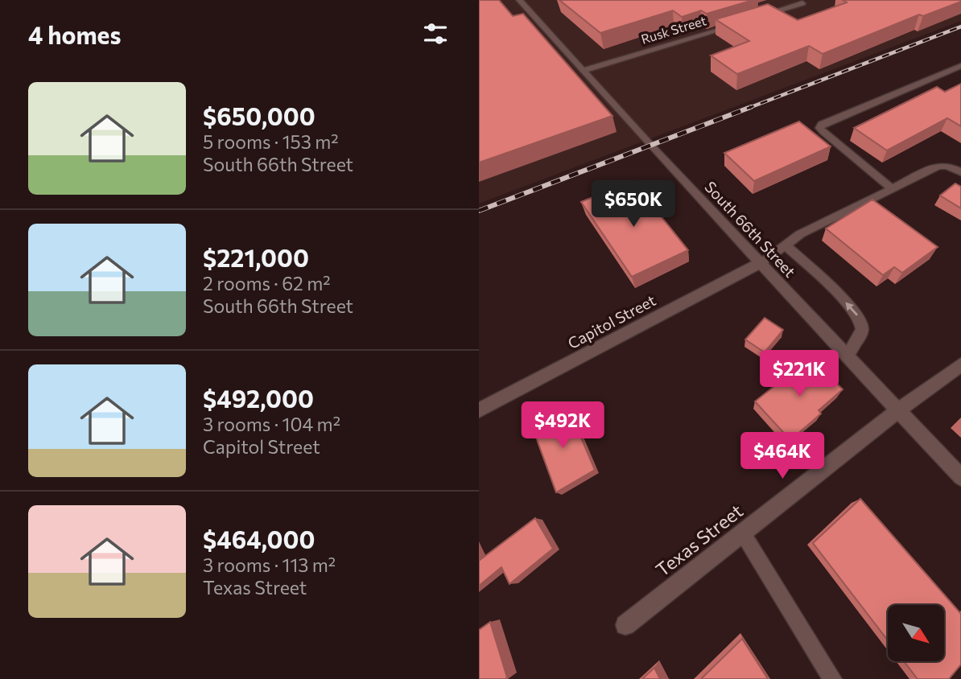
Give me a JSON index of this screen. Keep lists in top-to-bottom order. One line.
{"streets":{"street":["Rusk Street","South 66th Street","Capitol Street","Texas Street"]},"crossings":[["Rusk Street","South 66th Street"],["South 66th Street","Capitol Street"],["South 66th Street","Texas Street"]],"north":"bottom right","page":{"heading":"4 homes","list":[{"name":"$650,000","note":"5 rooms · 153 m² · South 66th Street"},{"name":"$221,000","note":"2 rooms · 62 m² · South 66th Street"},{"name":"$492,000","note":"3 rooms · 104 m² · Capitol Street"},{"name":"$464,000","note":"3 rooms · 113 m² · Texas Street"}],"price":["$650K","$221K","$492K","$464K"]}}
